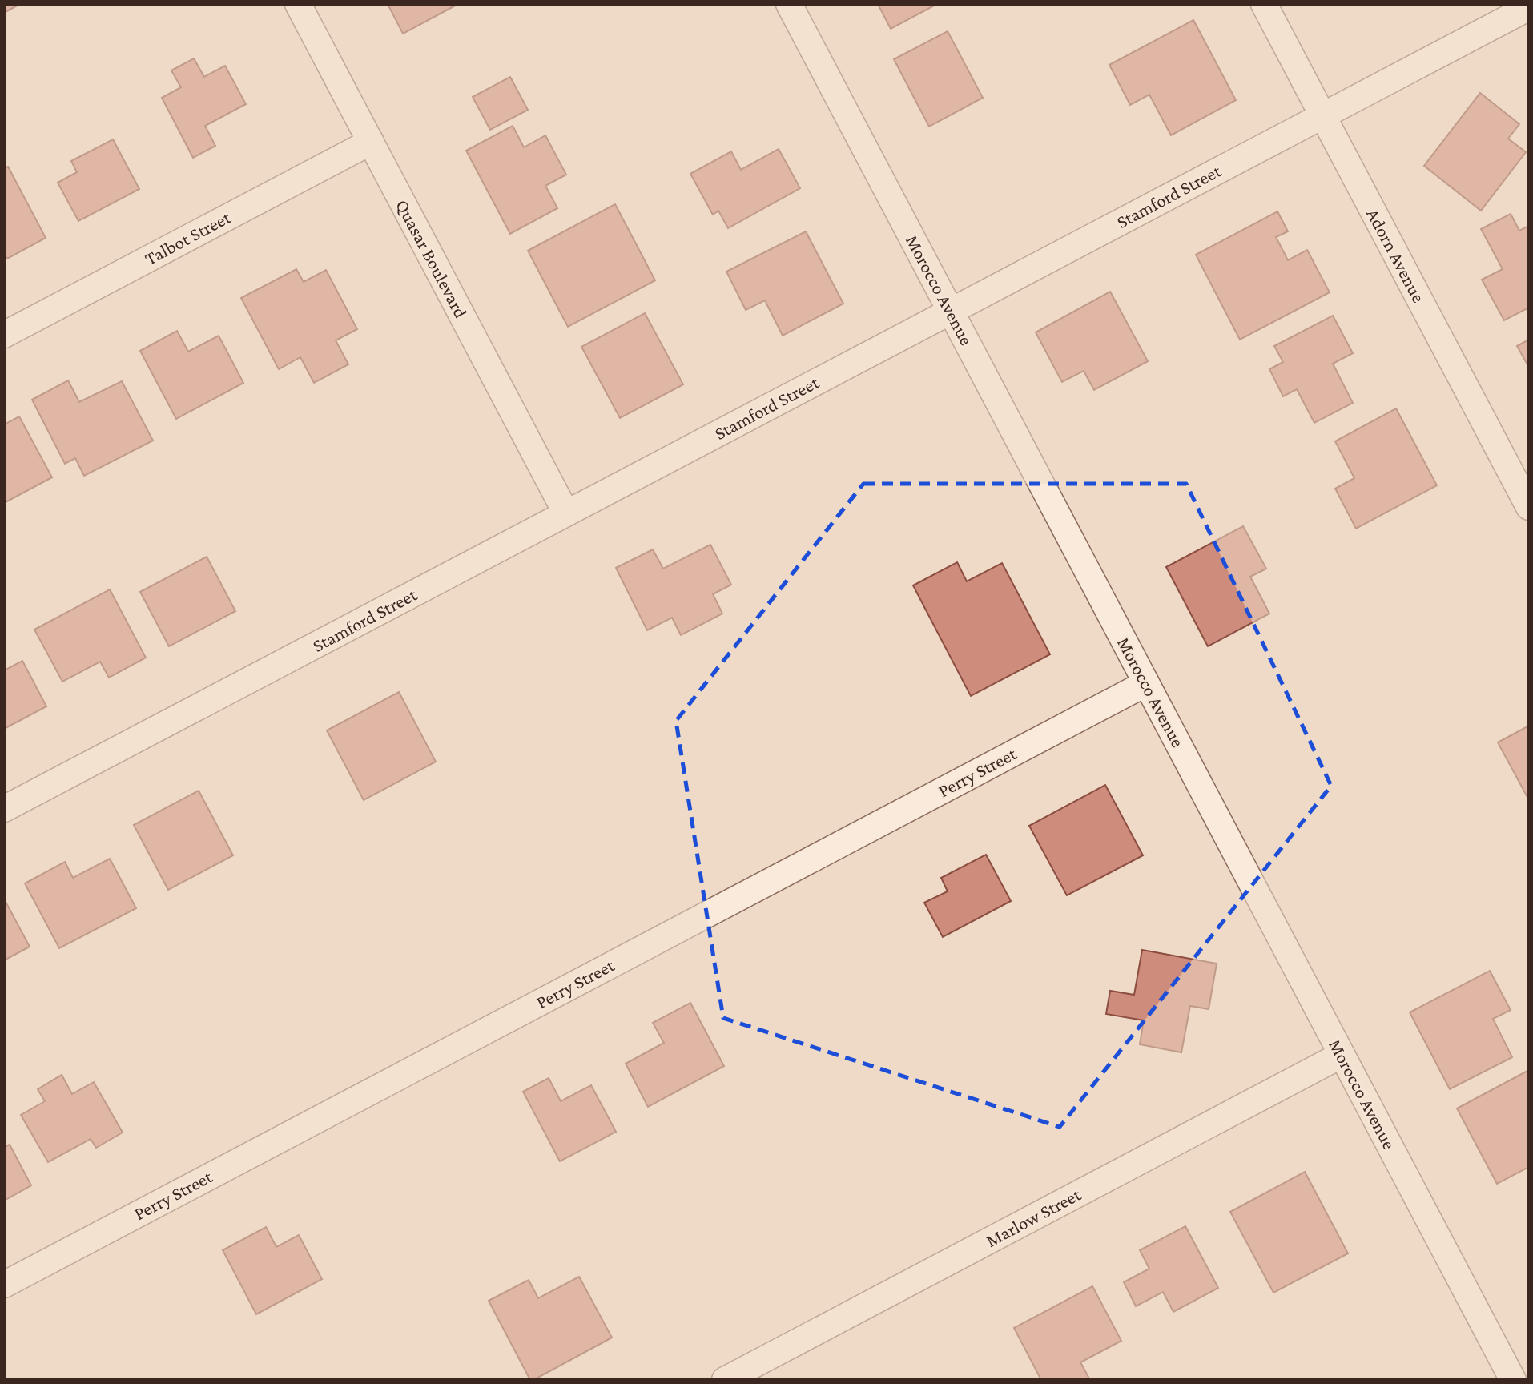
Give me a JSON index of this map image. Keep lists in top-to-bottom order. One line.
{"streets":{"street":["Stamford Street","Talbot Street","Adorn Avenue","Quasar Boulevard","Morocco Avenue","Perry Street","Marlow Street"]},"crossings":[["Stamford Street","Adorn Avenue"],["Stamford Street","Quasar Boulevard"],["Stamford Street","Morocco Avenue"],["Talbot Street","Quasar Boulevard"],["Morocco Avenue","Perry Street"],["Morocco Avenue","Marlow Street"]]}
